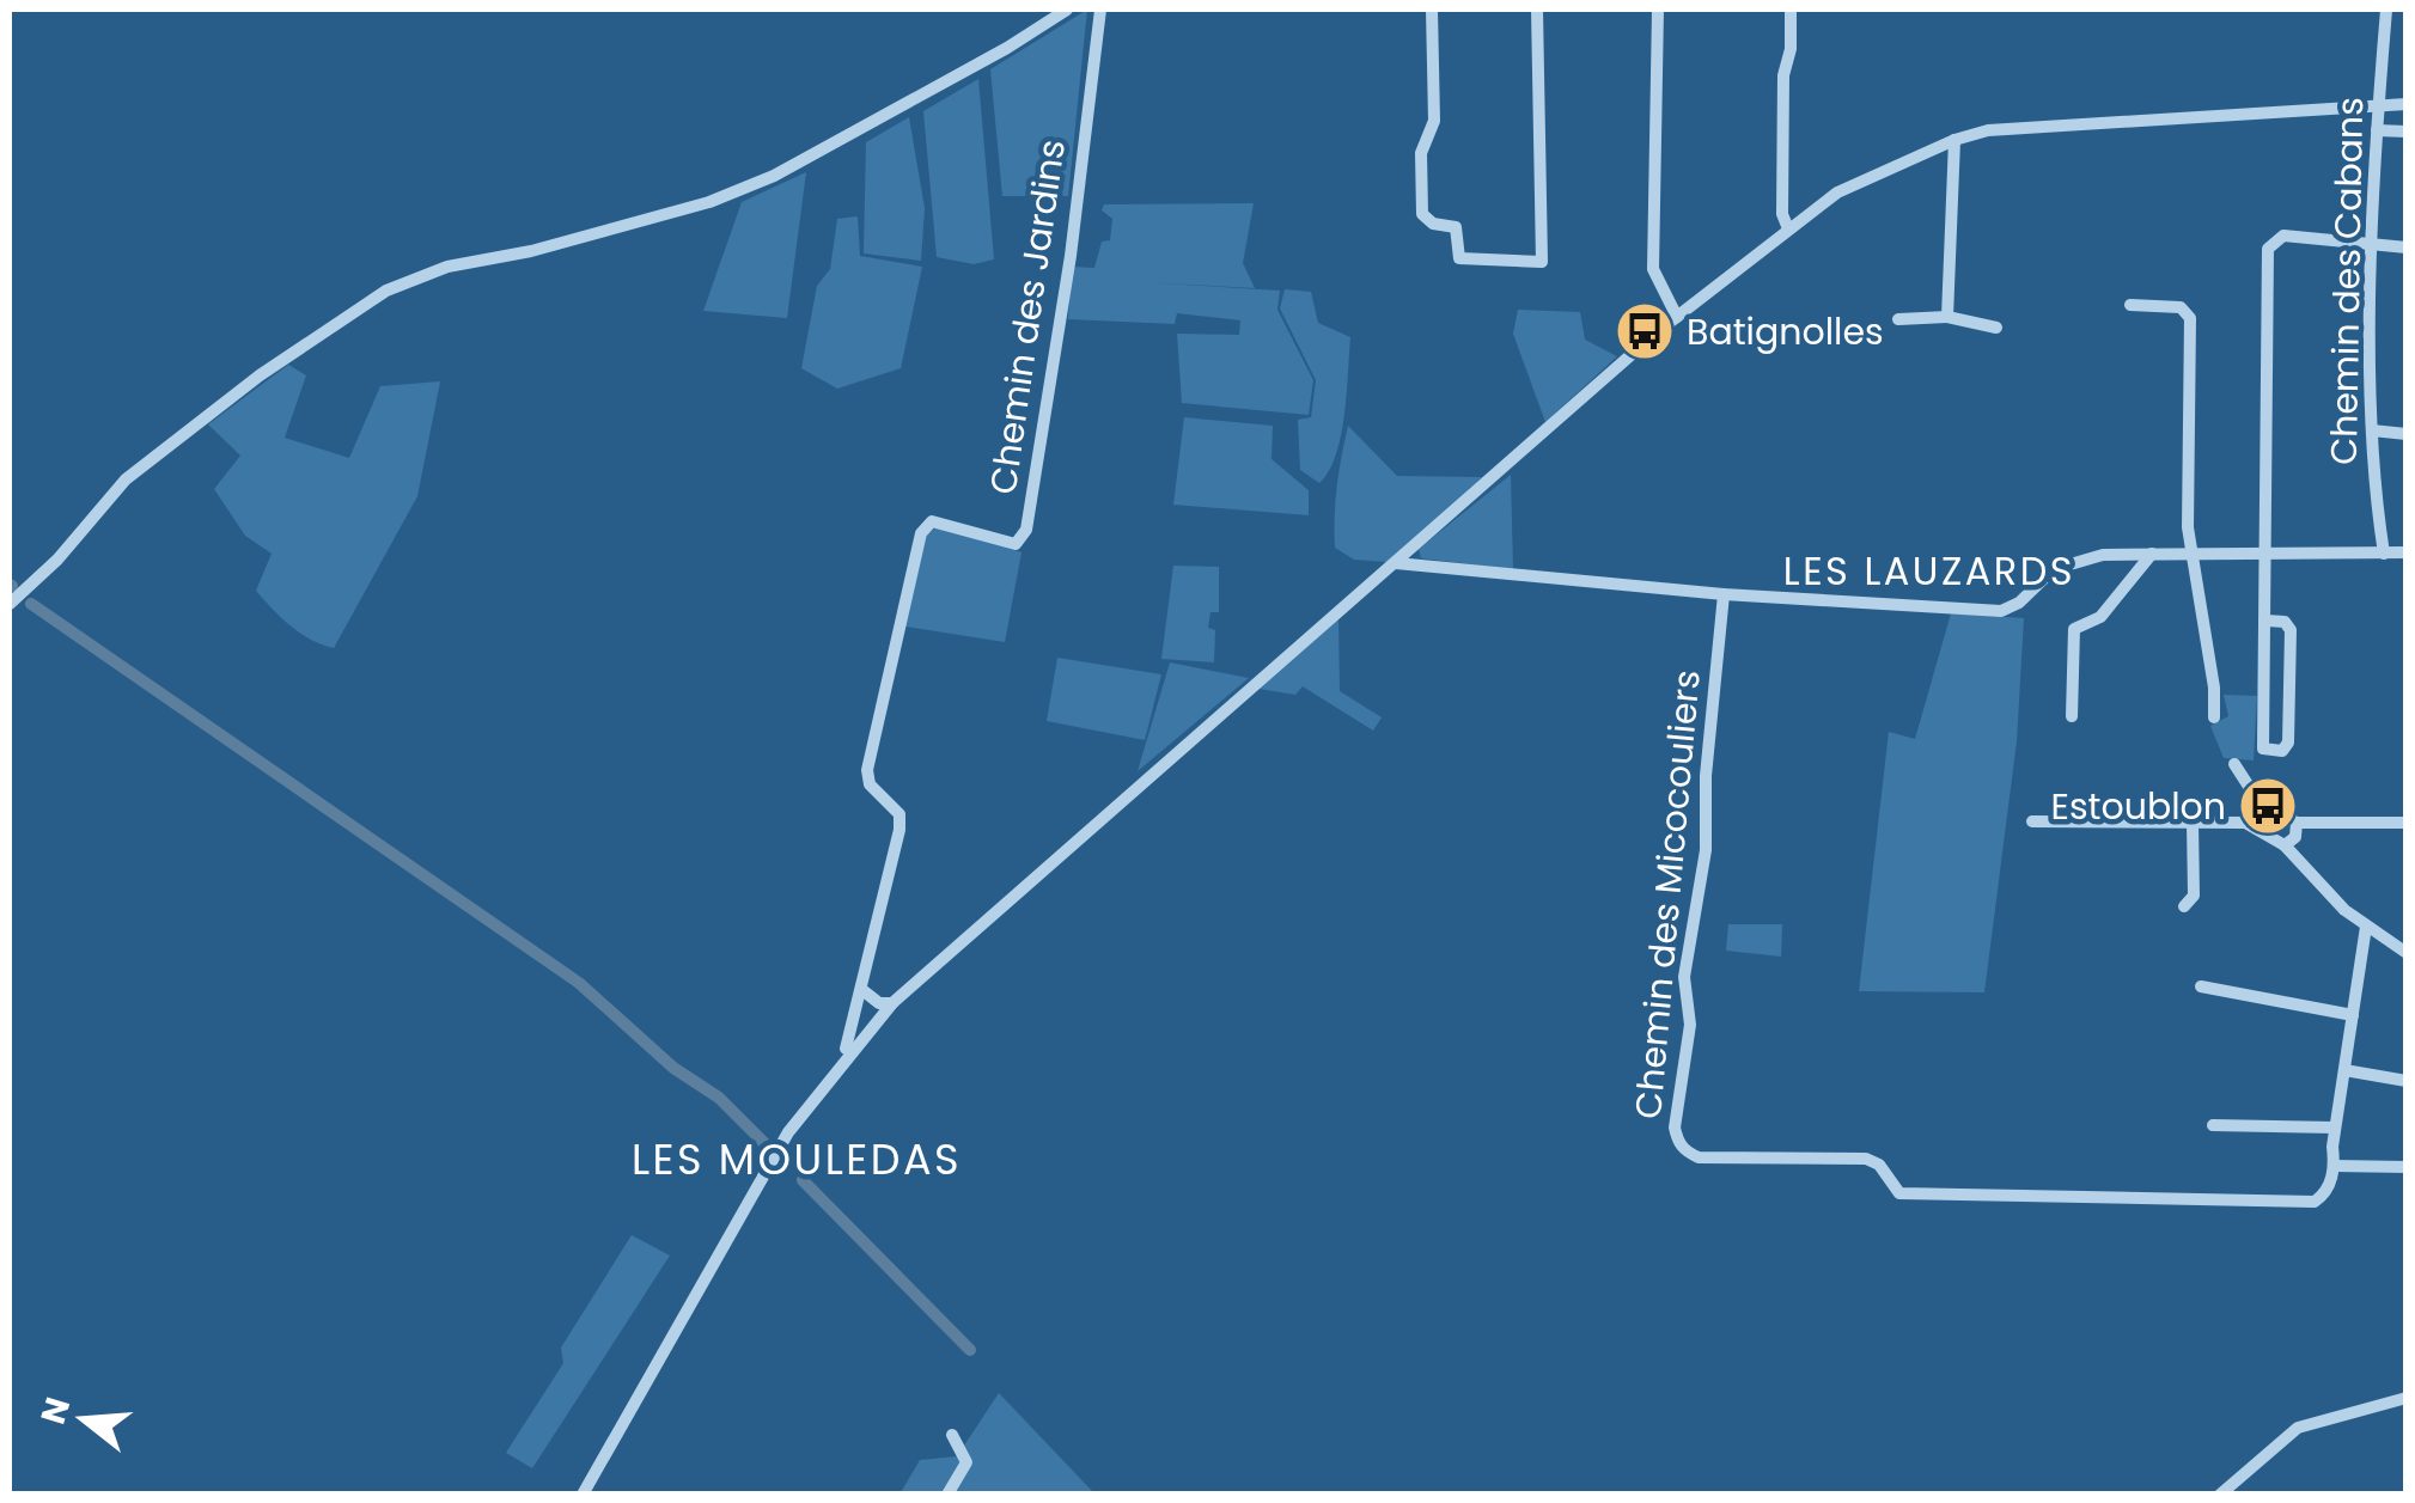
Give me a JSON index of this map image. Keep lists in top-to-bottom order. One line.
{"streets":{"street":["Chemin des Cabans","Chemin des Jardins","Chemin des Micocouliers"]},"districts":["LES LAUZARDS","LES MOULEDAS"],"places":{"bus stop":["Batignolles","Estoublon"]},"north":"left"}
